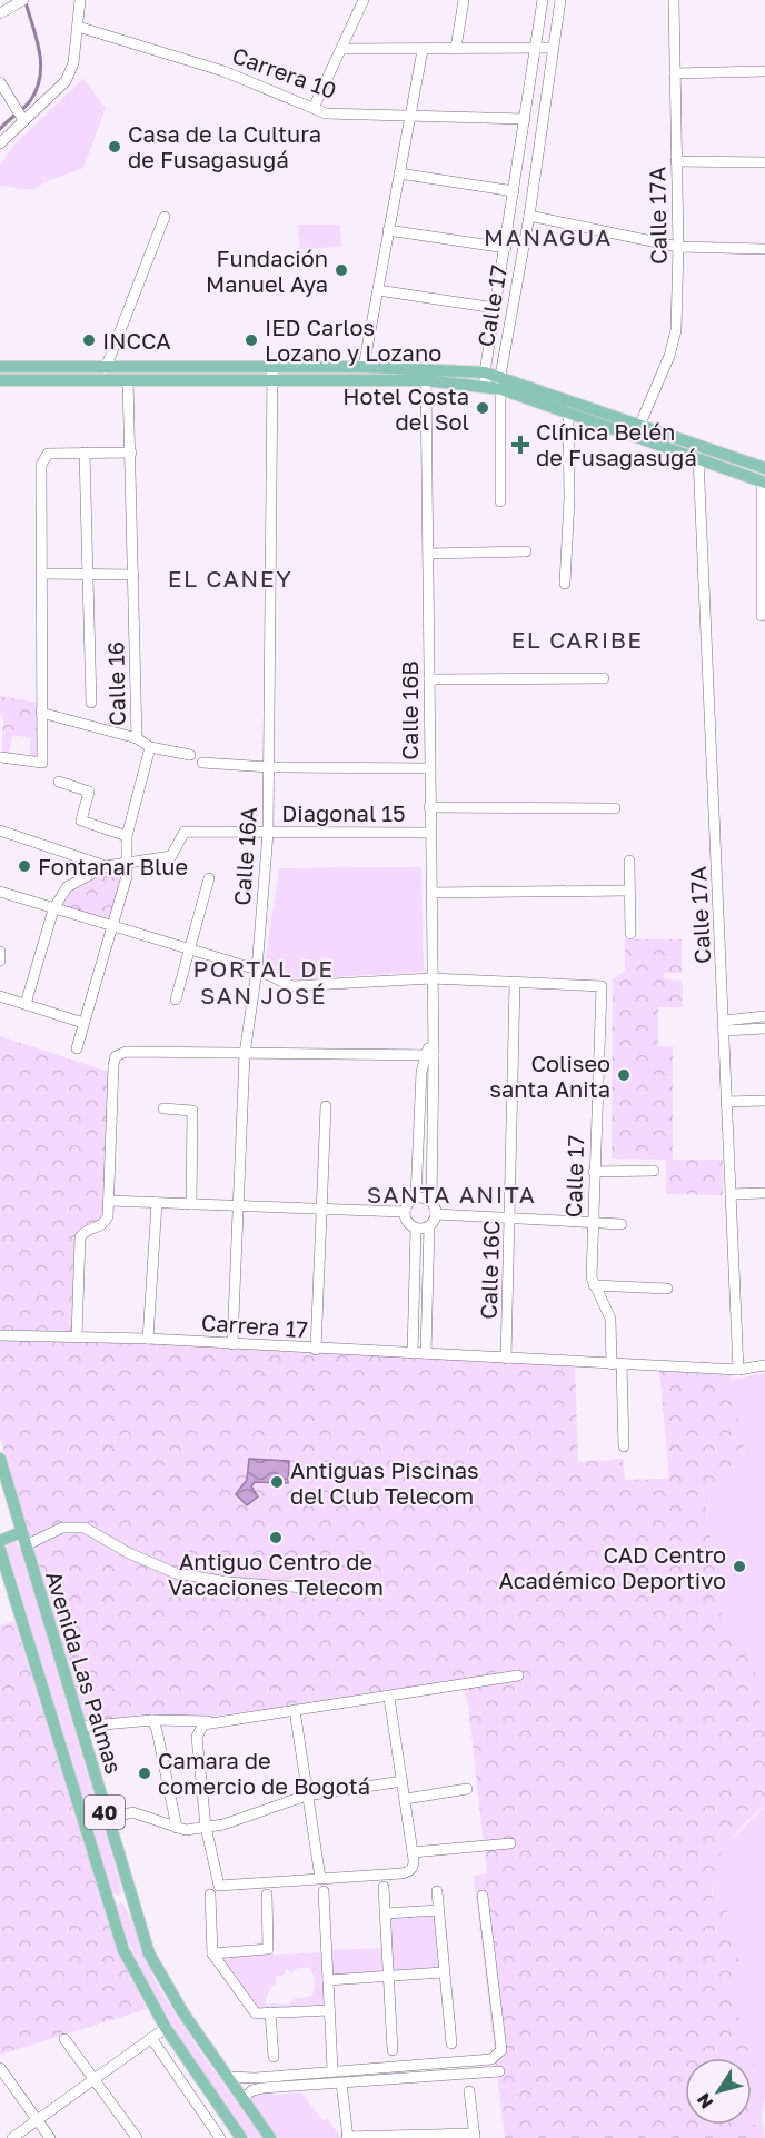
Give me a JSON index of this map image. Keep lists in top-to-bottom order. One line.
{"streets":{"main road":["Avenida Las Palmas","40"],"street":["Carrera 10","Calle 17A","Calle 17","Calle 16","Calle 16B","Diagonal 15","Calle 16A","Calle 16C","Carrera 17"]},"crossings":[["Carrera 10","Calle 17"],["Calle 17A","Carrera 17"],["Calle 17","Calle 16C"],["Calle 17","Carrera 17"],["Calle 16","Diagonal 15"],["Calle 16B","Diagonal 15"],["Diagonal 15","Calle 16A"],["Calle 16A","Carrera 17"],["Calle 16C","Carrera 17"]],"districts":["MANAGUA","EL CANEY","EL CARIBE","PORTAL DE SAN JOSÉ","SANTA ANITA"],"places":{"other":["Casa de la Cultura de Fusagasugá","Fundación Manuel Aya","INCCA","IED Carlos Lozano y Lozano","Hotel Costa del Sol","Fontanar Blue","Coliseo santa Anita","Antiguas Piscinas del Club Telecom","Antiguo Centro de Vacaciones Telecom","CAD Centro Académico Deportivo","Camara de comercio de Bogotá"],"health":["Clínica Belén de Fusagasugá"]},"north":"bottom left"}
